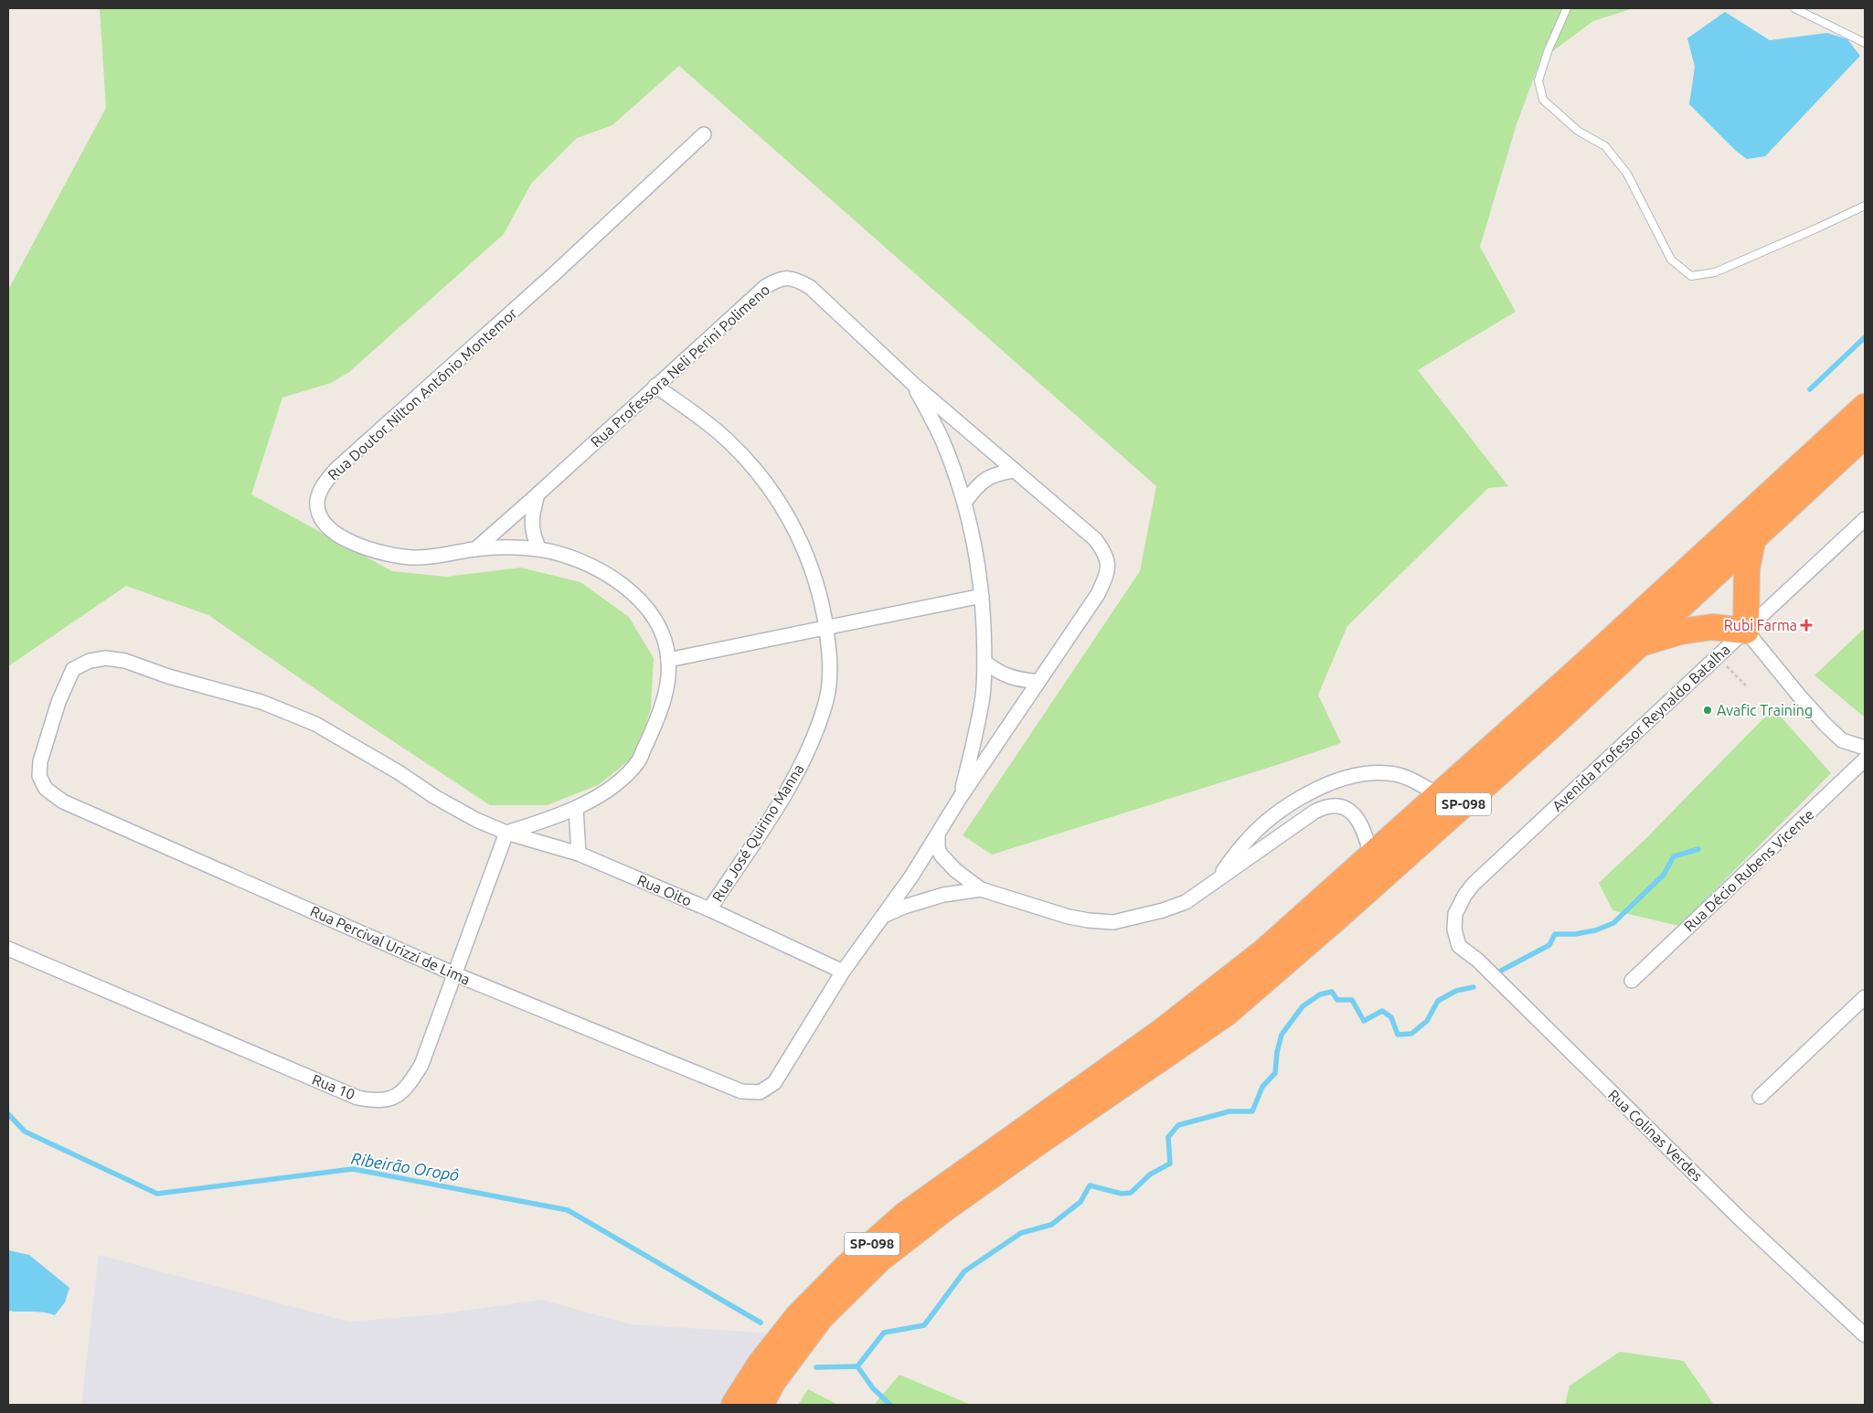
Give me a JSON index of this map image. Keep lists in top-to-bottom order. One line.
{"streets":{"highway":["SP-098"],"street":["Rua Professora Neli Perini Polimeno","Rua Doutor Nilton Antônio Montemor","Avenida Professor Reynaldo Batalha","Rua José Quirino Manna","Rua Décio Rubens Vicente","Rua Oito","Rua Percival Urizzi de Lima","Rua 10","Rua Colinas Verdes"]},"crossings":[["Rua Professora Neli Perini Polimeno","Rua Doutor Nilton Antônio Montemor"],["Rua Professora Neli Perini Polimeno","Rua José Quirino Manna"],["Rua Doutor Nilton Antônio Montemor","Rua Oito"],["Rua Doutor Nilton Antônio Montemor","Rua Percival Urizzi de Lima"],["Rua Doutor Nilton Antônio Montemor","Rua 10"],["Avenida Professor Reynaldo Batalha","Rua Colinas Verdes"],["Rua José Quirino Manna","Rua Oito"],["Rua Oito","Rua Percival Urizzi de Lima"],["Rua Oito","Rua 10"],["Rua Percival Urizzi de Lima","Rua 10"]],"water":["Ribeirão Oropô"],"places":{"health":["Rubi Farma"],"other":["Avafic Training"]}}
